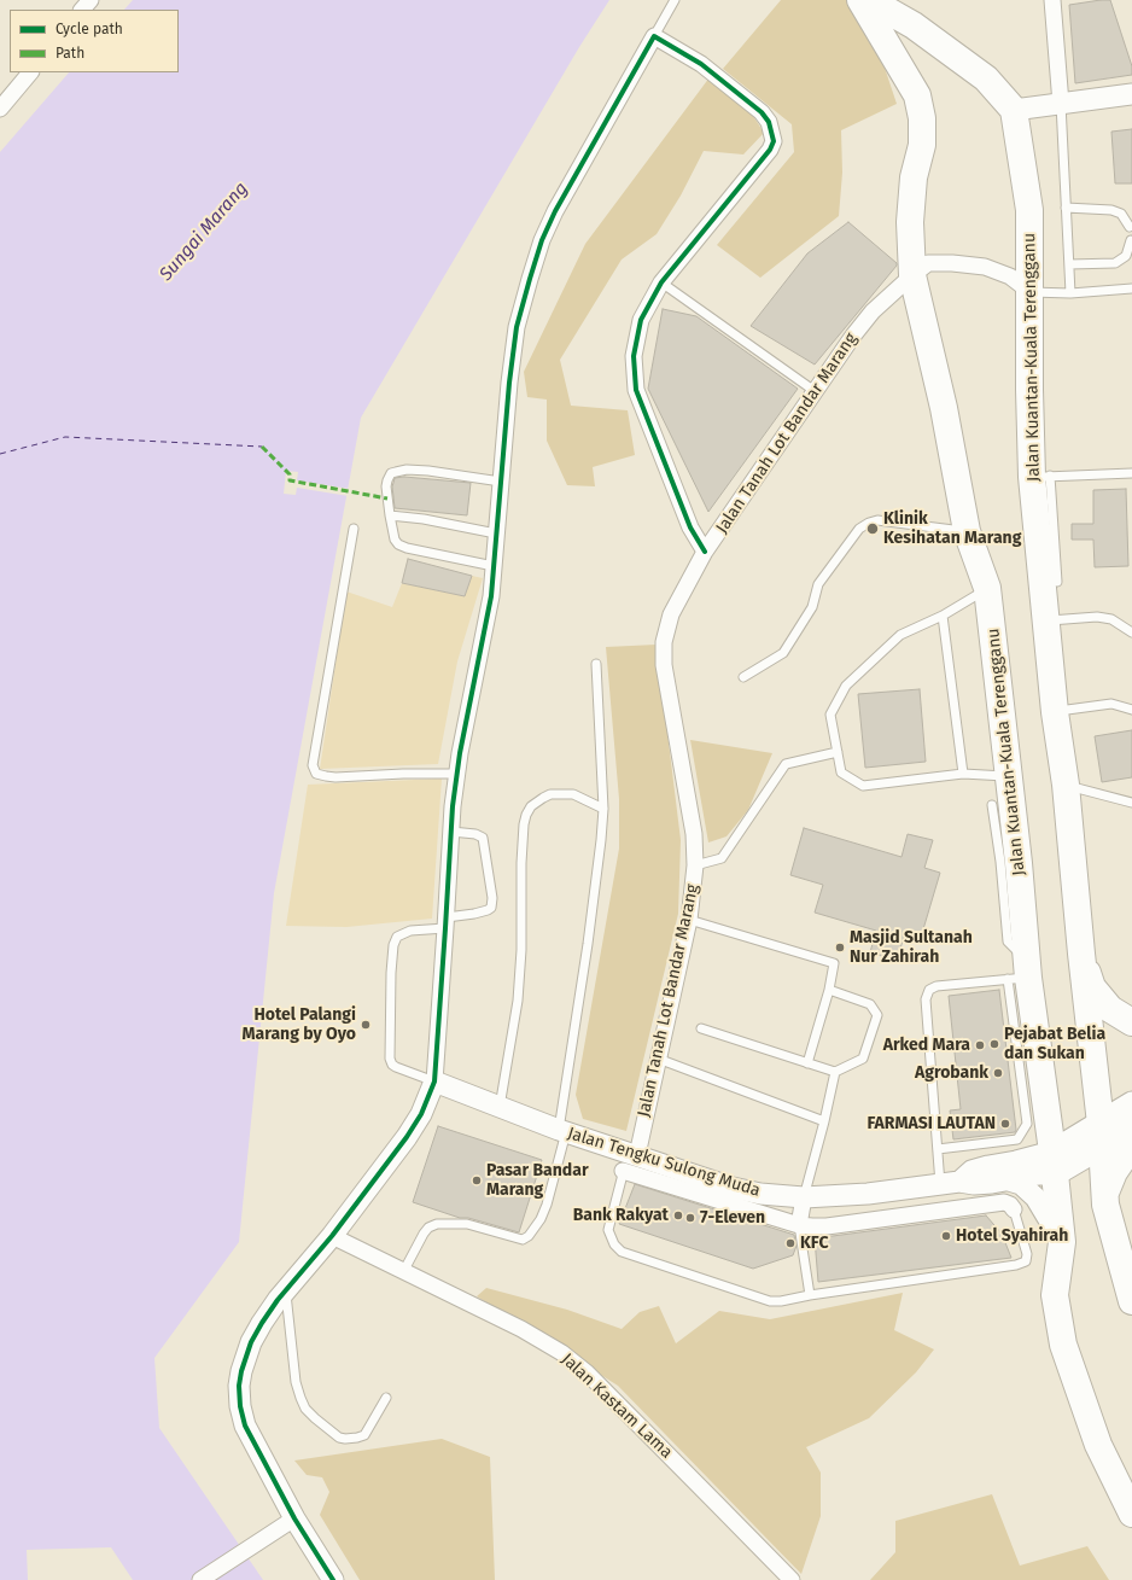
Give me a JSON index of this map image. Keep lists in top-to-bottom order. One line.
{"streets":{"highway":["Jalan Kuantan-Kuala Terengganu"],"street":["Jalan Tanah Lot Bandar Marang","Jalan Tengku Sulong Muda","Jalan Kastam Lama"]},"crossings":[["Jalan Kuantan-Kuala Terengganu","Jalan Tanah Lot Bandar Marang"],["Jalan Kuantan-Kuala Terengganu","Jalan Tengku Sulong Muda"],["Jalan Tanah Lot Bandar Marang","Jalan Tengku Sulong Muda"]],"water":["Sungai Marang"],"places":["Klinik Kesihatan Marang","Masjid Sultanah Nur Zahirah","Hotel Palangi Marang by Oyo","Pejabat Belia dan Sukan","Arked Mara","Agrobank","FARMASI LAUTAN","Pasar Bandar Marang","Bank Rakyat","7-Eleven","Hotel Syahirah","KFC"],"legend":["Cycle path","Path"]}
